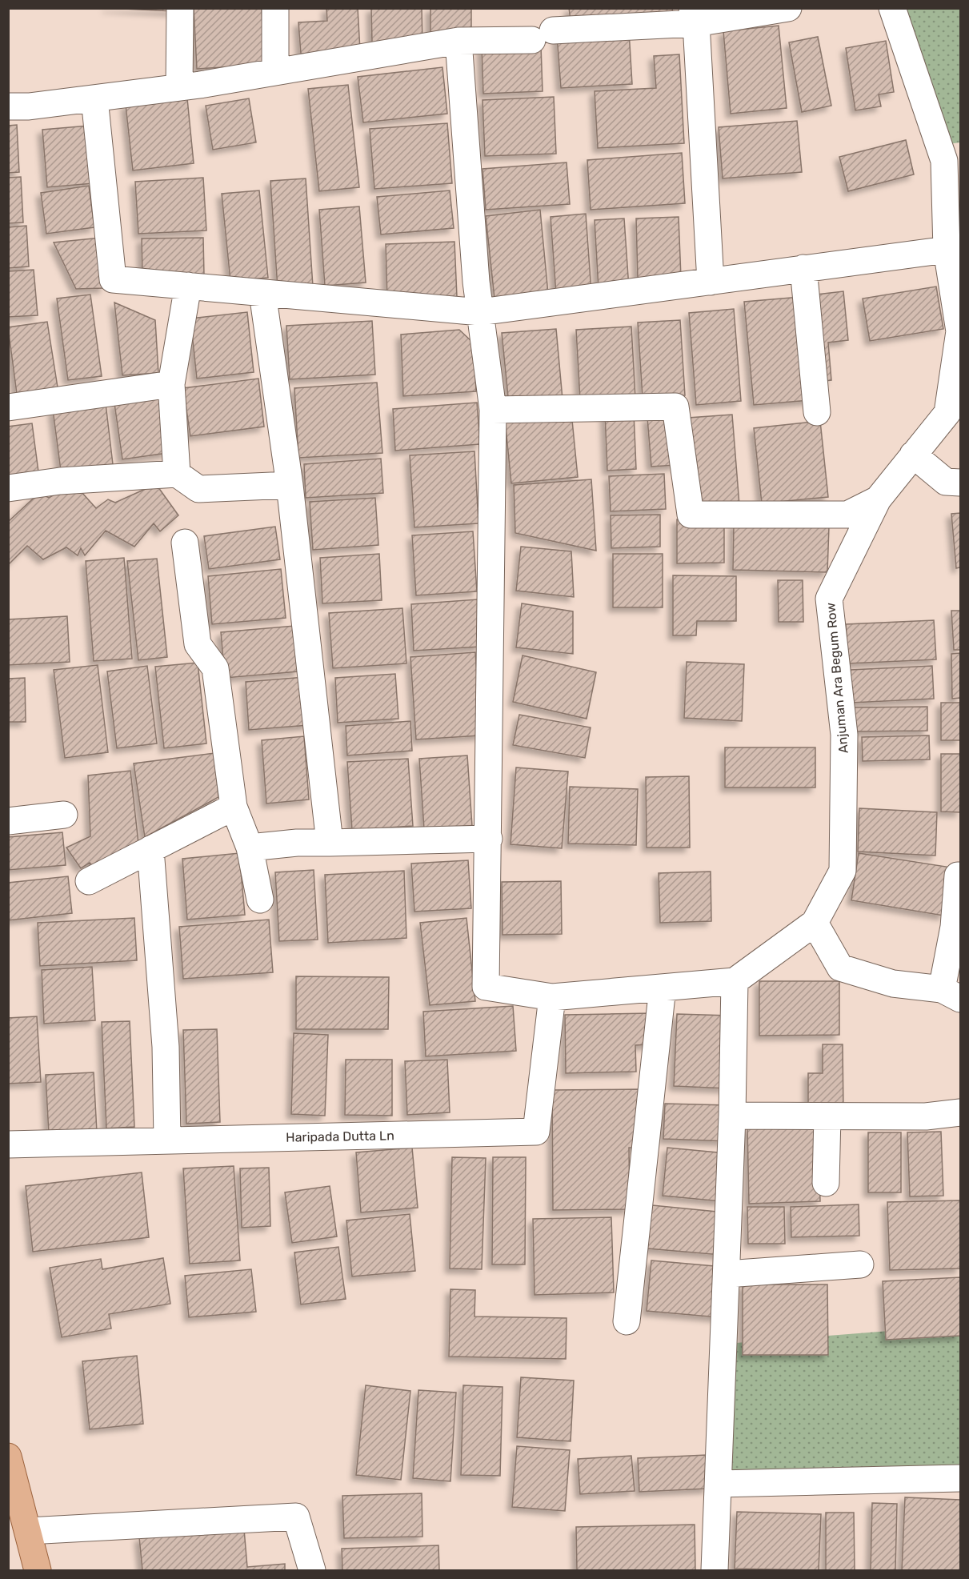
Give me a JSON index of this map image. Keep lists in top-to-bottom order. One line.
{"streets":{"street":["Anjuman Ara Begum Row","Haripada Dutta Ln"]}}
